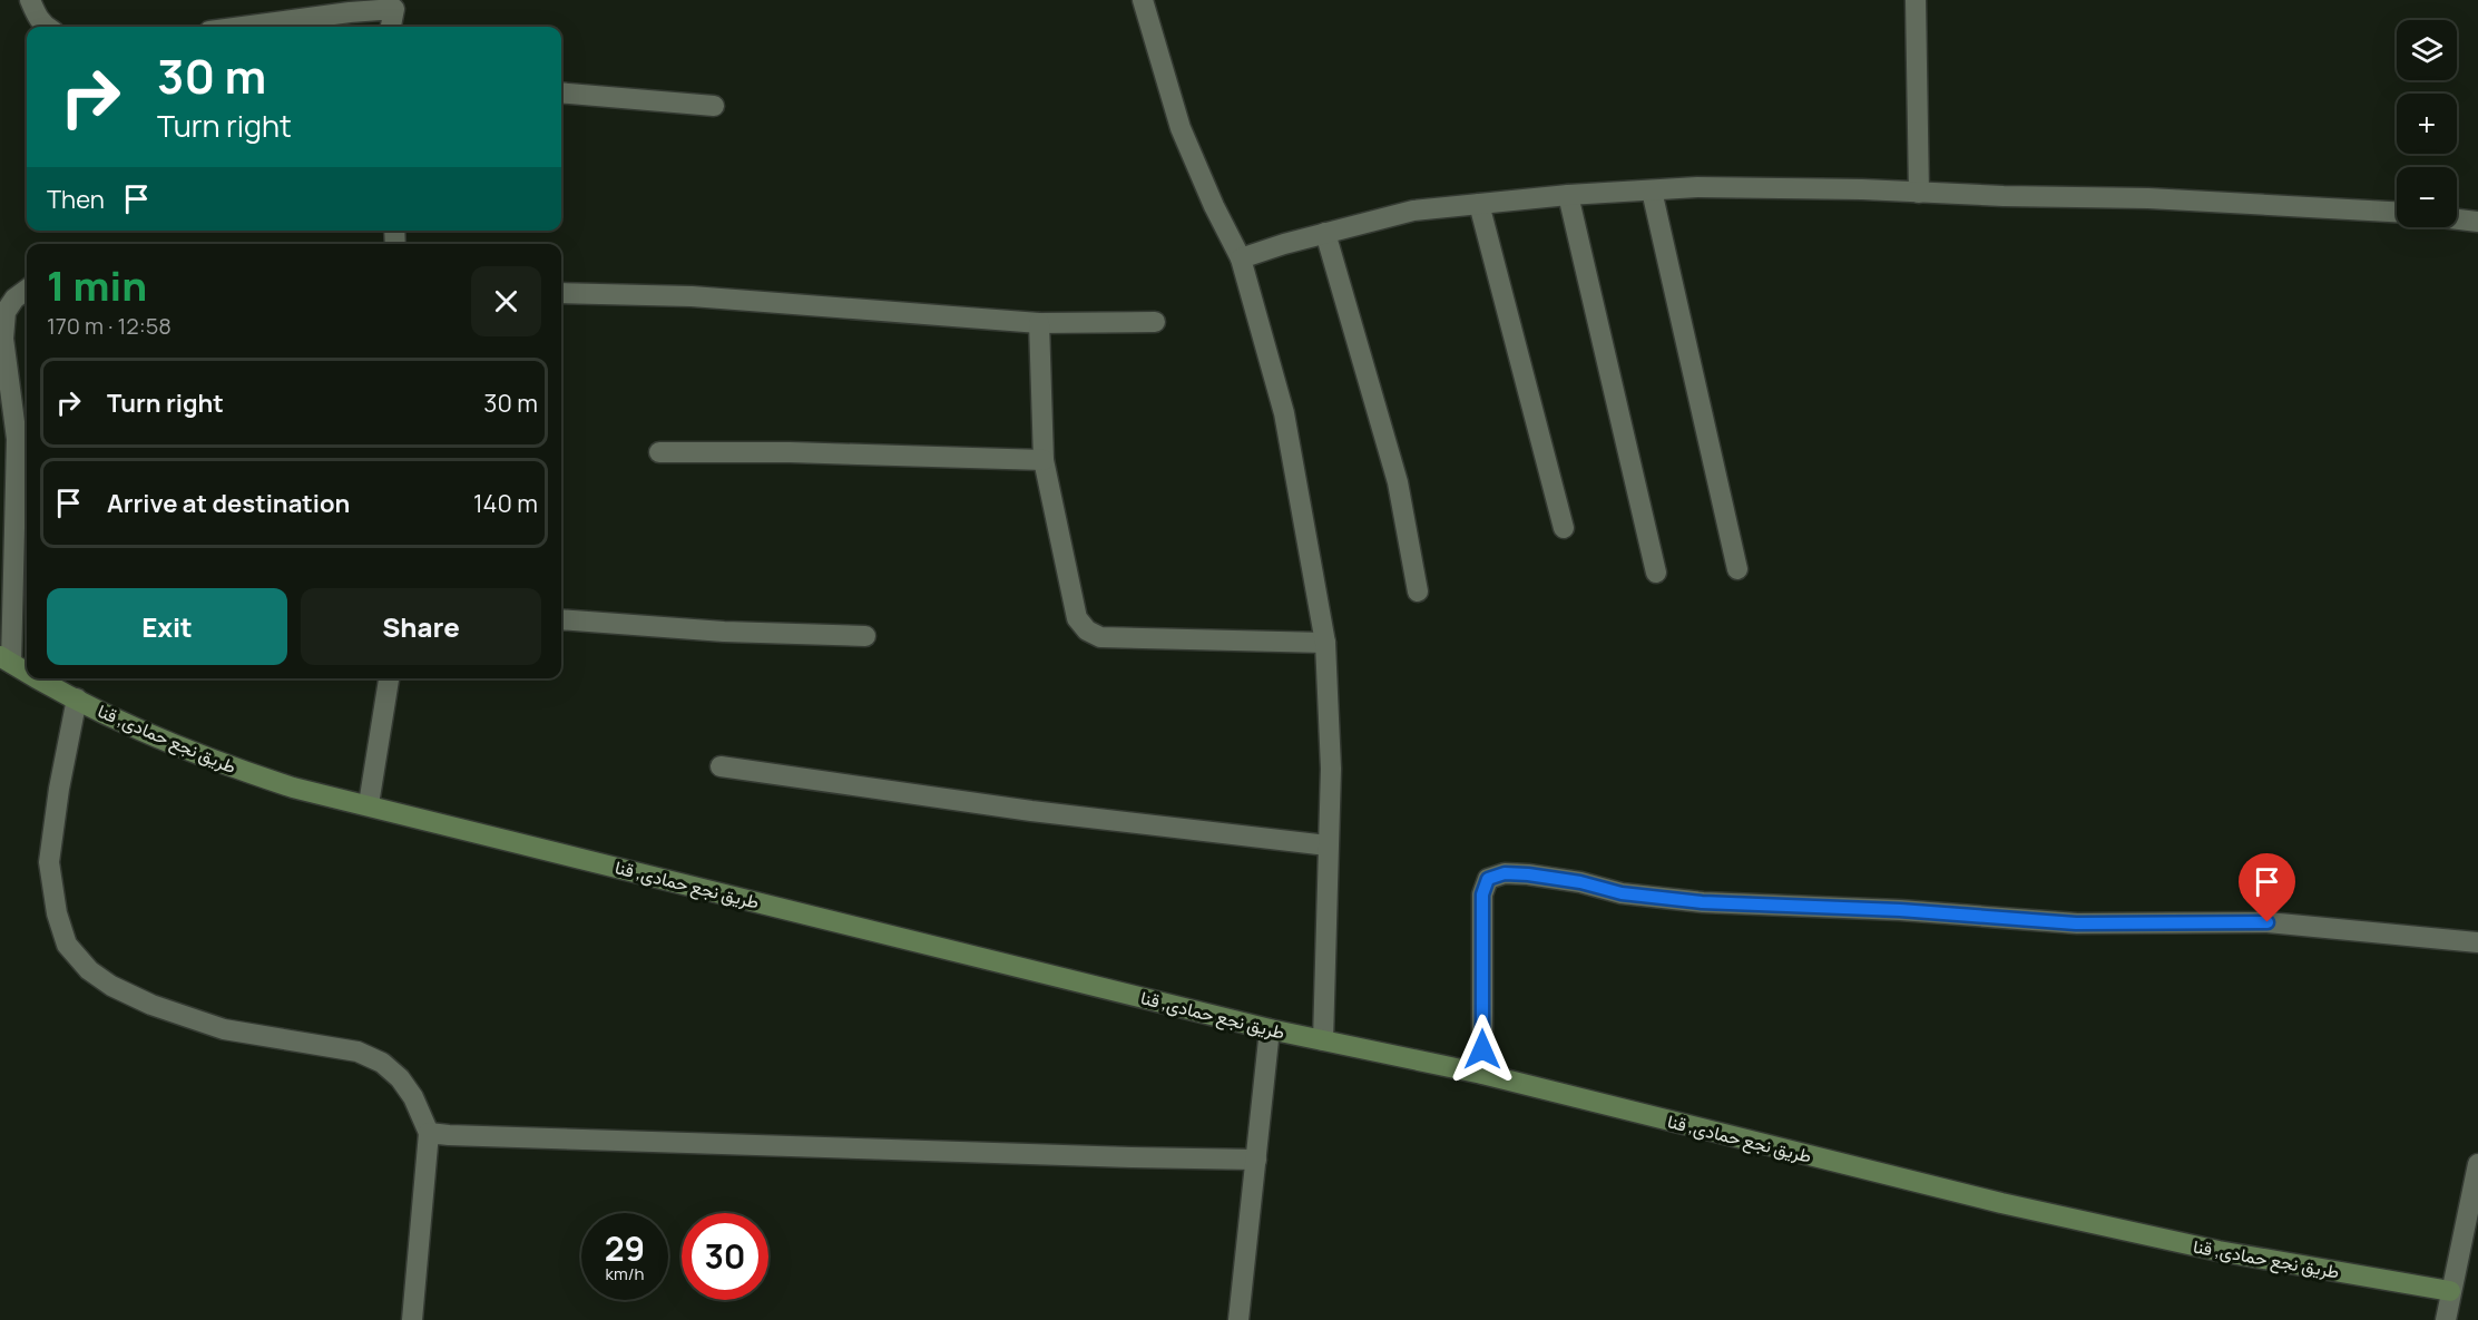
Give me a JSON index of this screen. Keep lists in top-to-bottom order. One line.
{"streets":{"main road":["طريق نجع حمادى, قنا"]},"page":{"map_buttons":["+","−"],"turn":["30 m","Turn right"],"then":"Then","heading":["1 min","170 m · 12:58"],"list":[{"name":"Turn right","value":"30 m"},{"name":"Arrive at destination","value":"140 m"}],"buttons":["Exit","Share"],"speed":"29 km/h","limit":"30"}}
